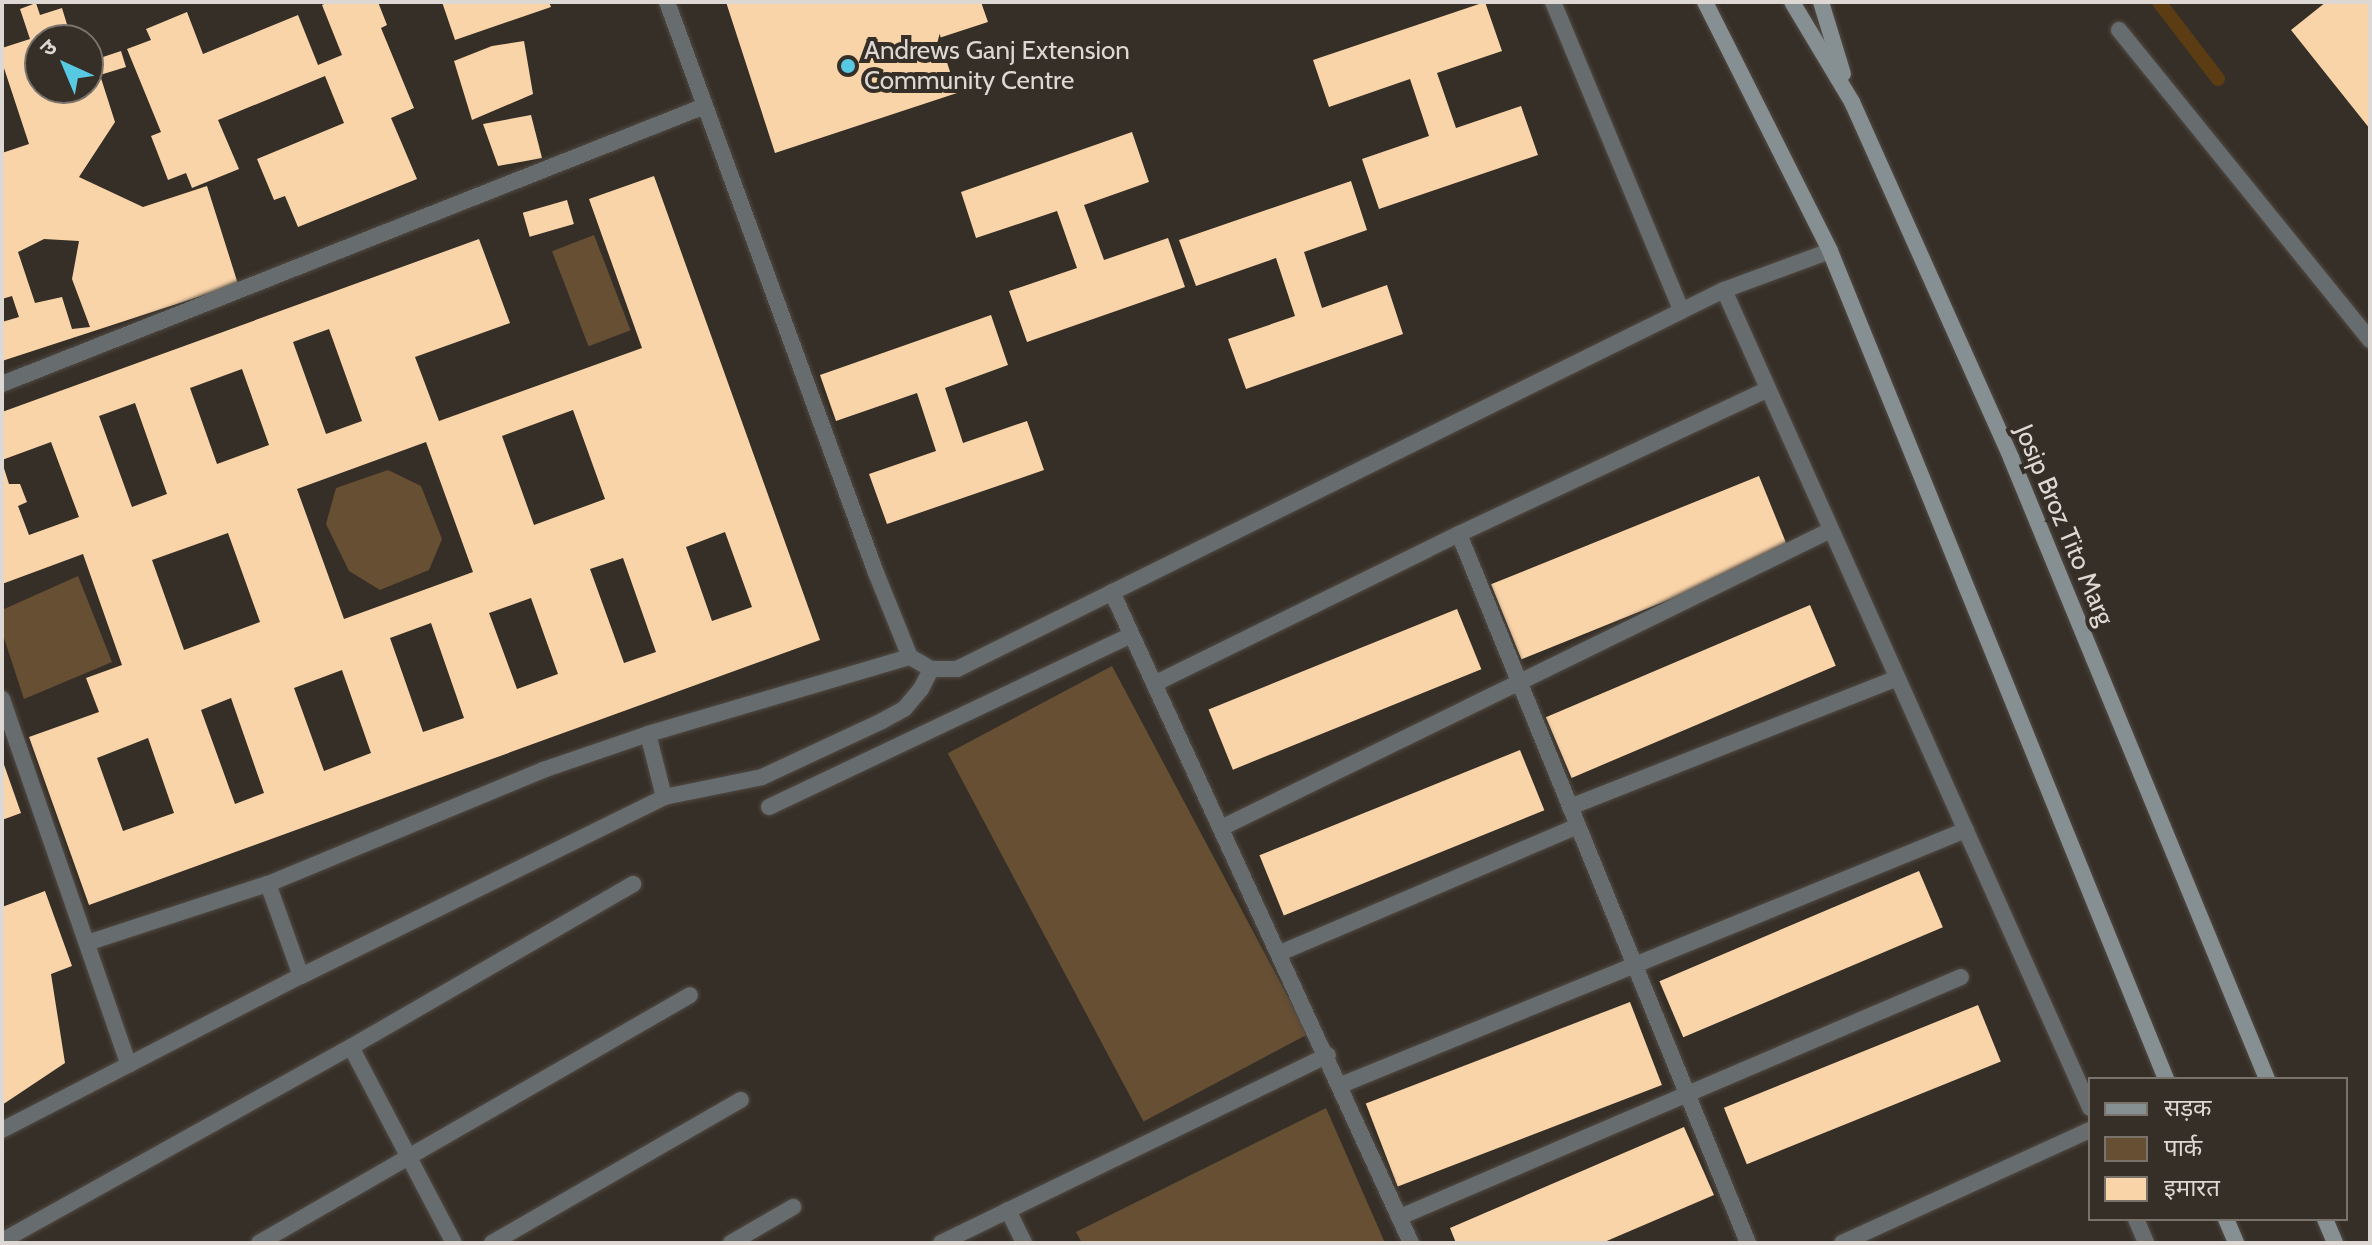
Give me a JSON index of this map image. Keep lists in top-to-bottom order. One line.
{"streets":{"main road":["Josip Broz Tito Marg"]},"places":["Andrews Ganj Extension Community Centre"],"legend":["सड़क","पार्क","इमारत"],"north":"top left"}
